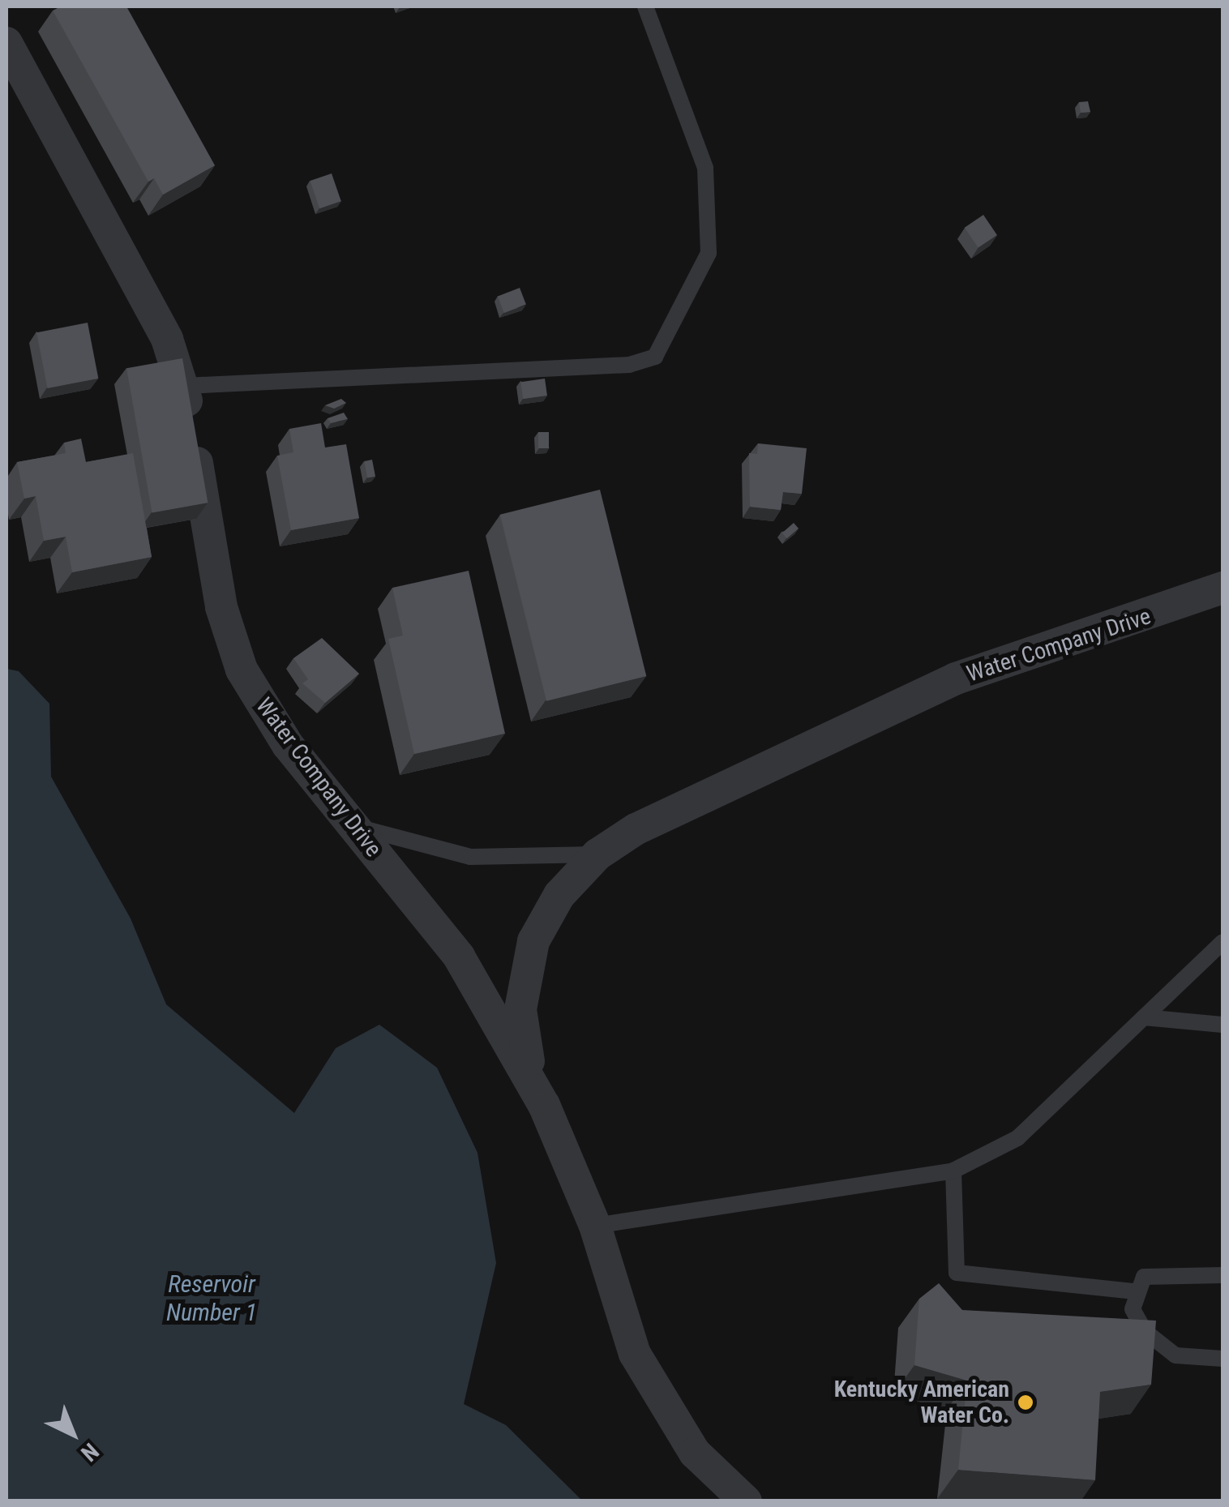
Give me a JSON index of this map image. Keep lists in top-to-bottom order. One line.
{"streets":{"street":["Water Company Drive"]},"water":["Reservoir Number 1"],"places":["Kentucky American Water Co."],"north":"bottom right"}
